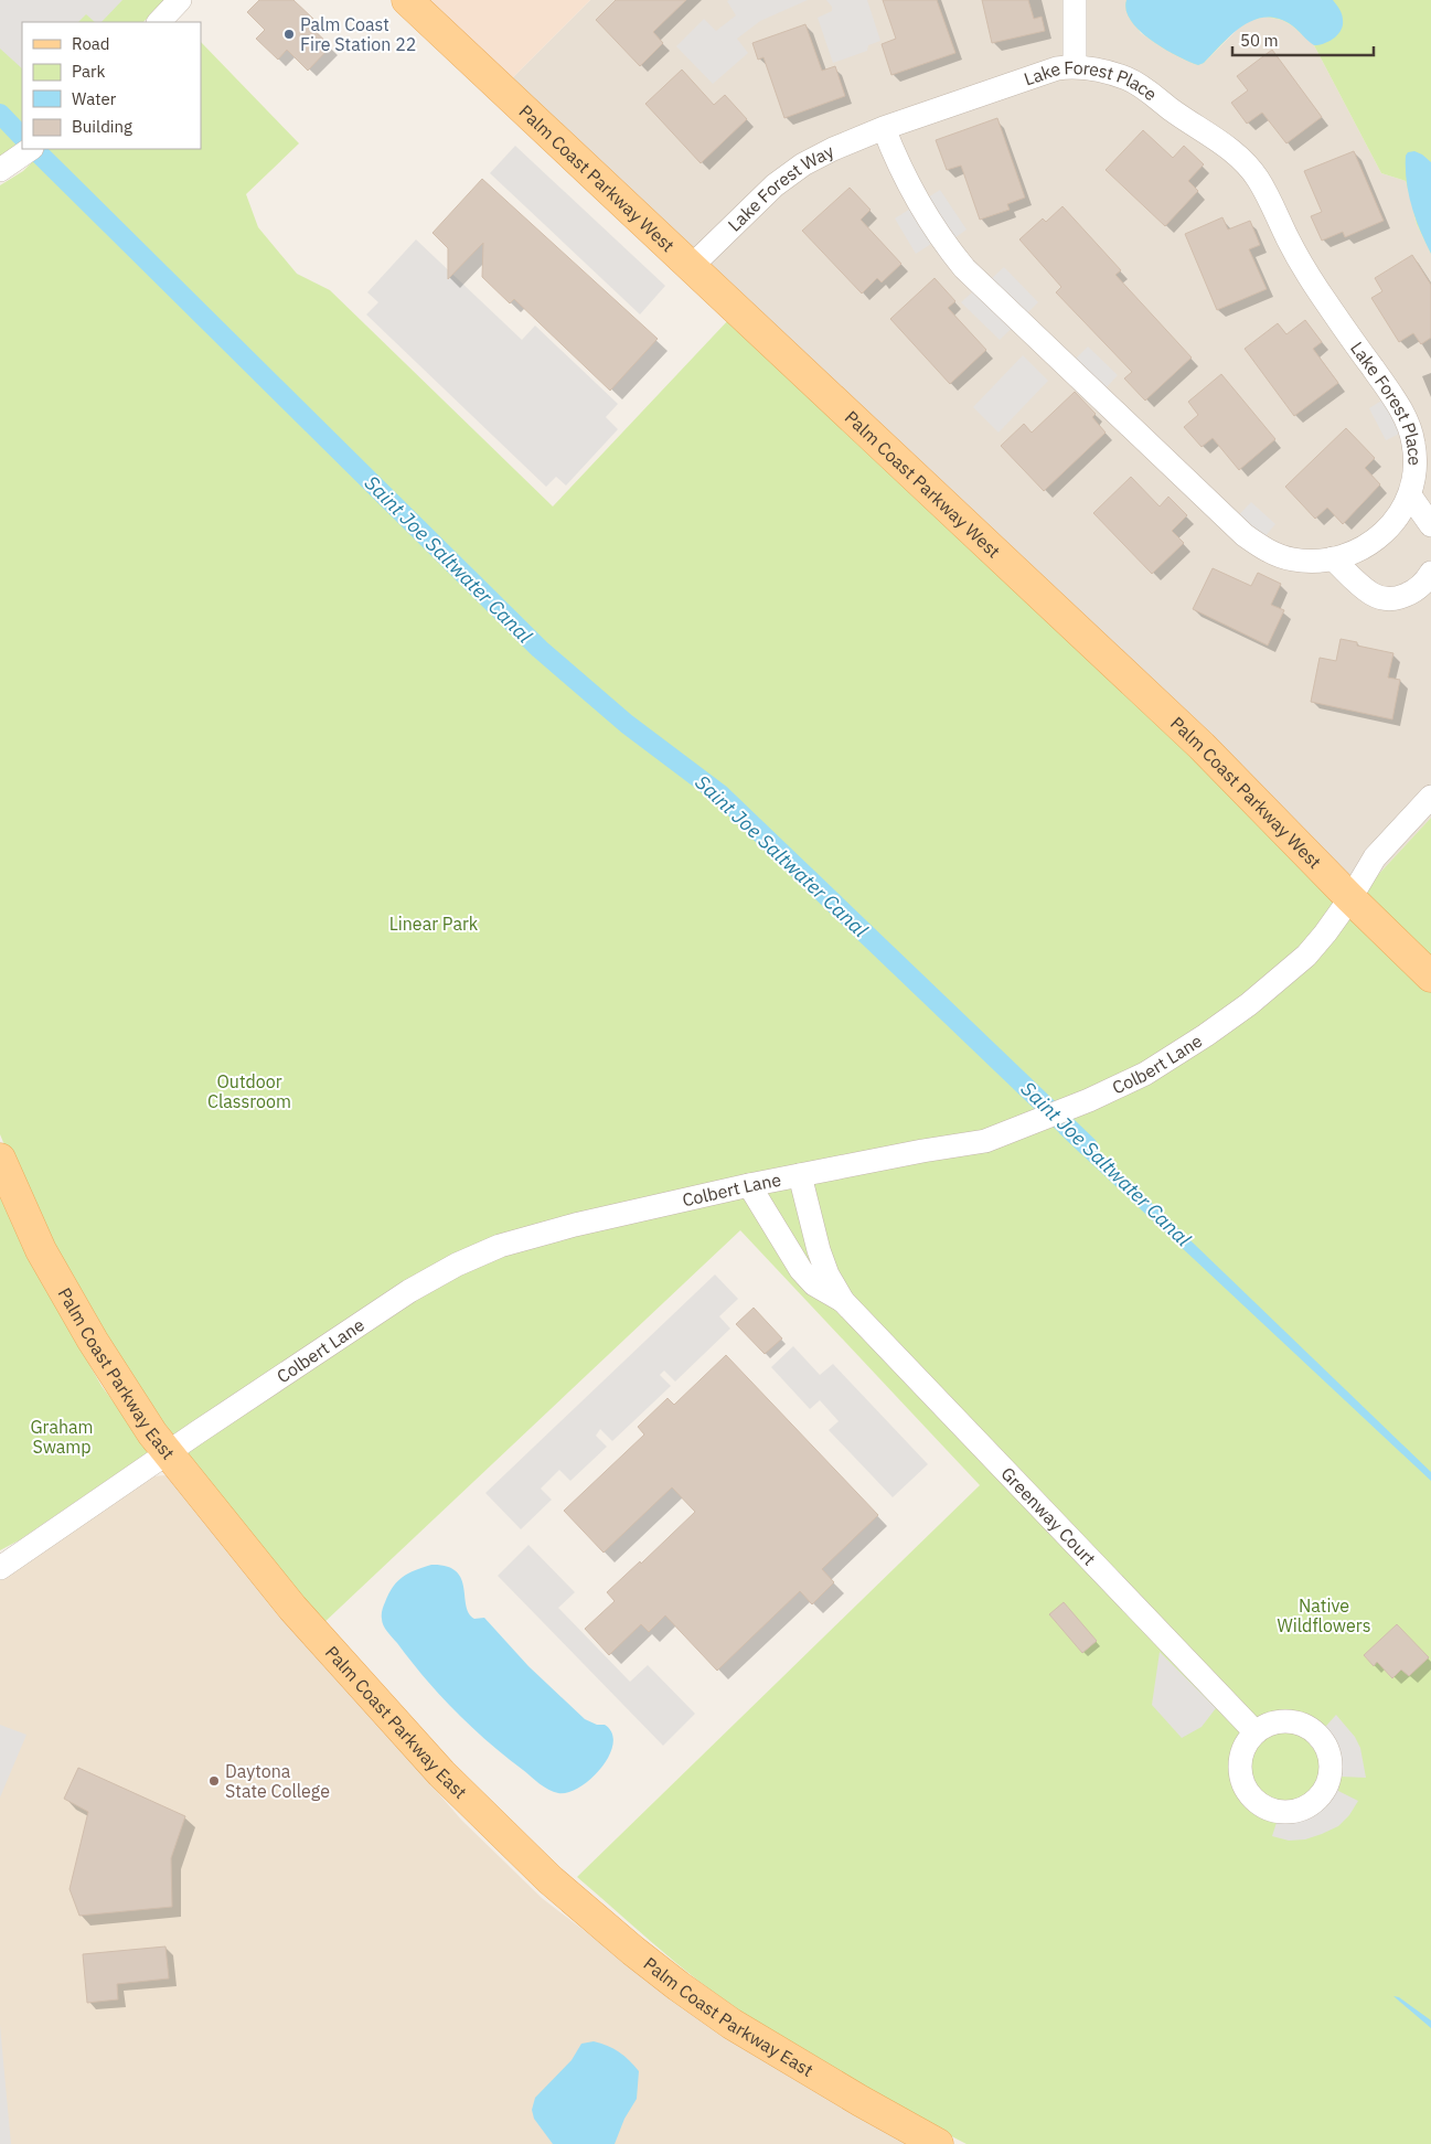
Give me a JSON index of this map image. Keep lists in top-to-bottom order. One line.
{"streets":{"main road":["Palm Coast Parkway West","Palm Coast Parkway East"],"street":["Lake Forest Place","Lake Forest Way","Colbert Lane","Greenway Court"]},"crossings":[["Lake Forest Place","Lake Forest Way"],["Palm Coast Parkway West","Lake Forest Way"],["Palm Coast Parkway West","Colbert Lane"],["Colbert Lane","Palm Coast Parkway East"]],"water":["Saint Joe Saltwater Canal"],"parks":["Linear Park","Outdoor Classroom","Graham Swamp","Native Wildflowers"],"places":["Palm Coast Fire Station 22","Daytona State College"],"legend":["Road","Park","Water","Building"],"scale_bar":"50 m"}
